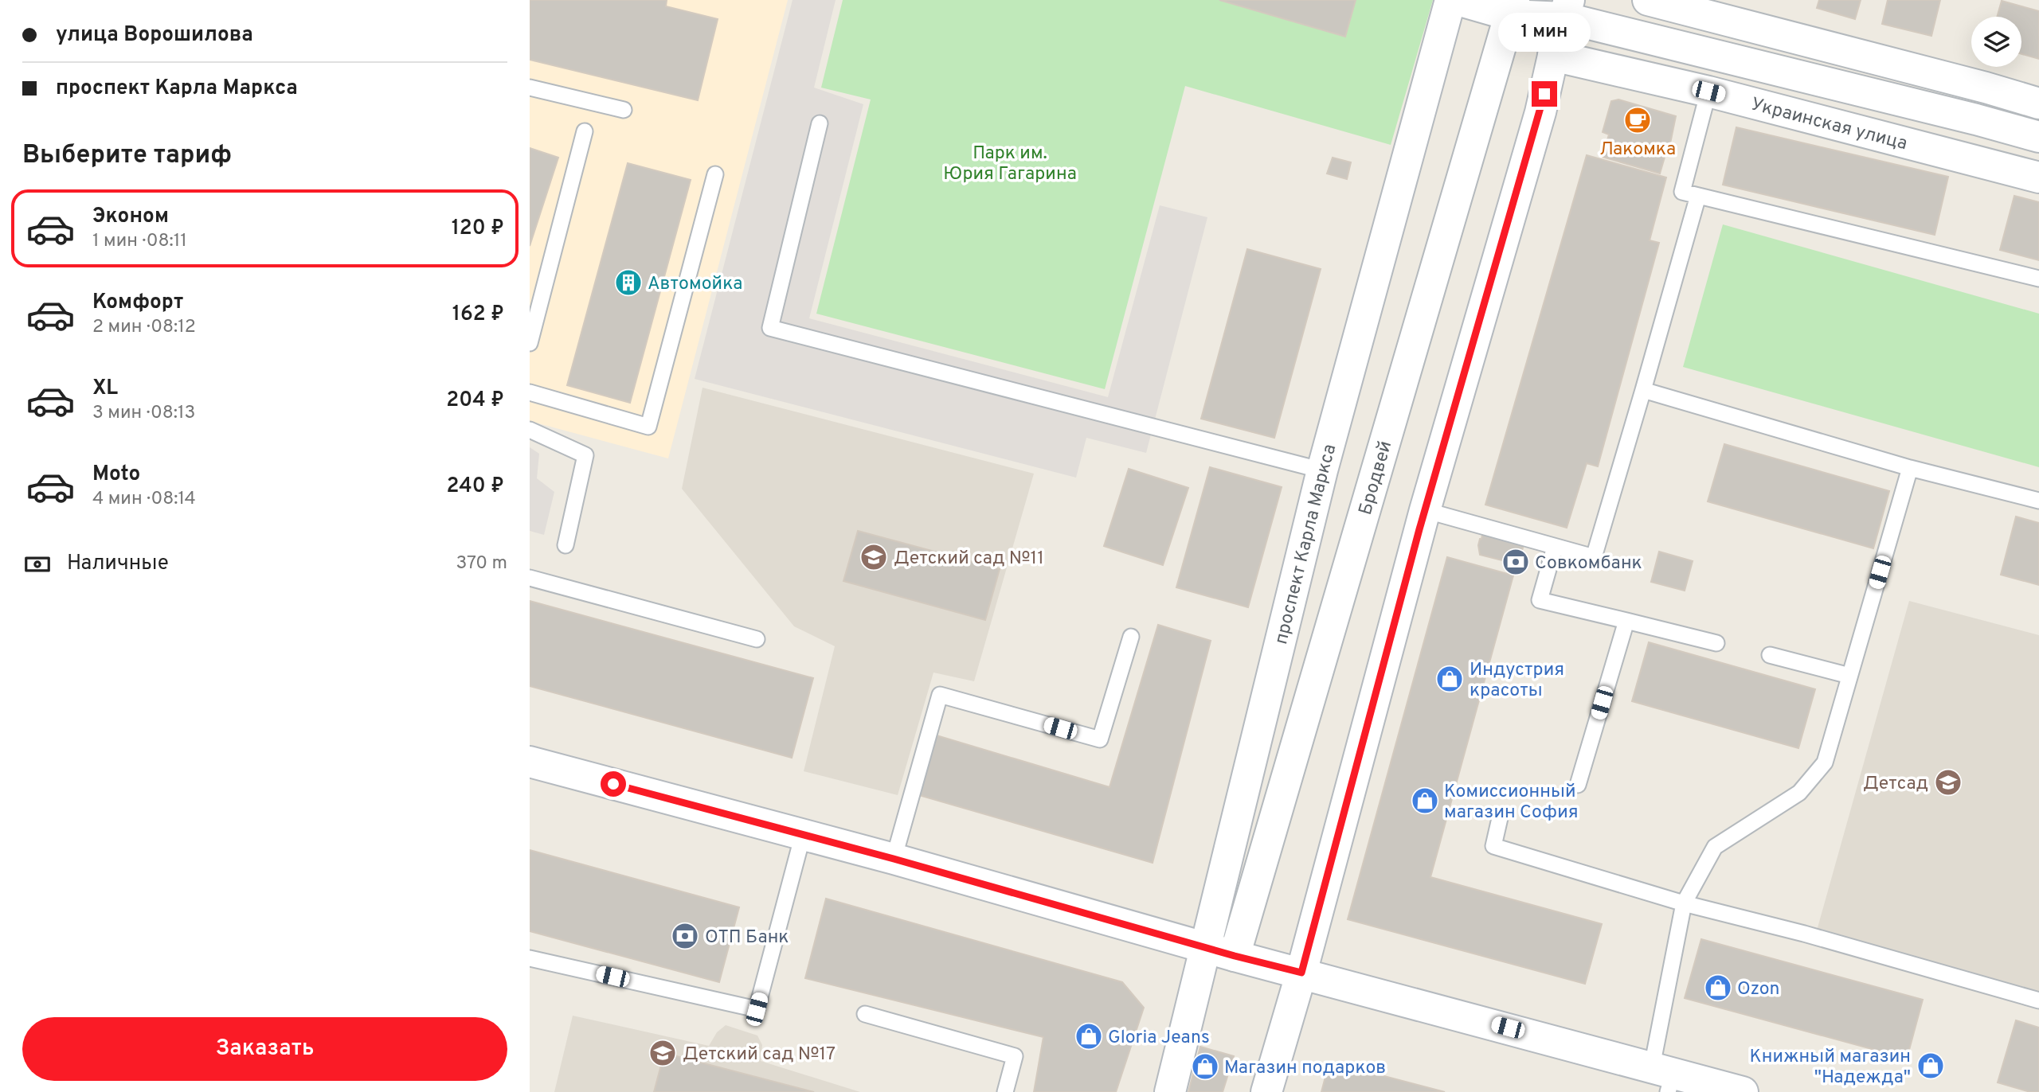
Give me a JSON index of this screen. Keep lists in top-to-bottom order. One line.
{"streets":{"street":["Украинская улица","Бродвей","проспект Карла Маркса"]},"parks":["Парк им. Юрия Гагарина"],"places":{"cafe":["Лакомка"],"building":["Автомойка"],"school or university":["Детский сад №11","Детсад","Детский сад №17"],"bank":["Совкомбанк","ОТП Банк"],"shop":["Индустрия красоты","Комиссионный магазин София","Ozon","Gloria Jeans","Книжный магазин \"Надежда\"","Магазин подарков"]},"page":{"banner":["улица Ворошилова","проспект Карла Маркса"],"bubble":"1 мин","heading":"Выберите тариф","list":[{"name":"Эконом","note":"1 мин · 08:11","value":"120 ₽"},{"name":"Комфорт","note":"2 мин · 08:12","value":"162 ₽"},{"name":"XL","note":"3 мин · 08:13","value":"204 ₽"},{"name":"Moto","note":"4 мин · 08:14","value":"240 ₽"}],"pay":["Наличные","370 m"],"buttons":"Заказать"}}
